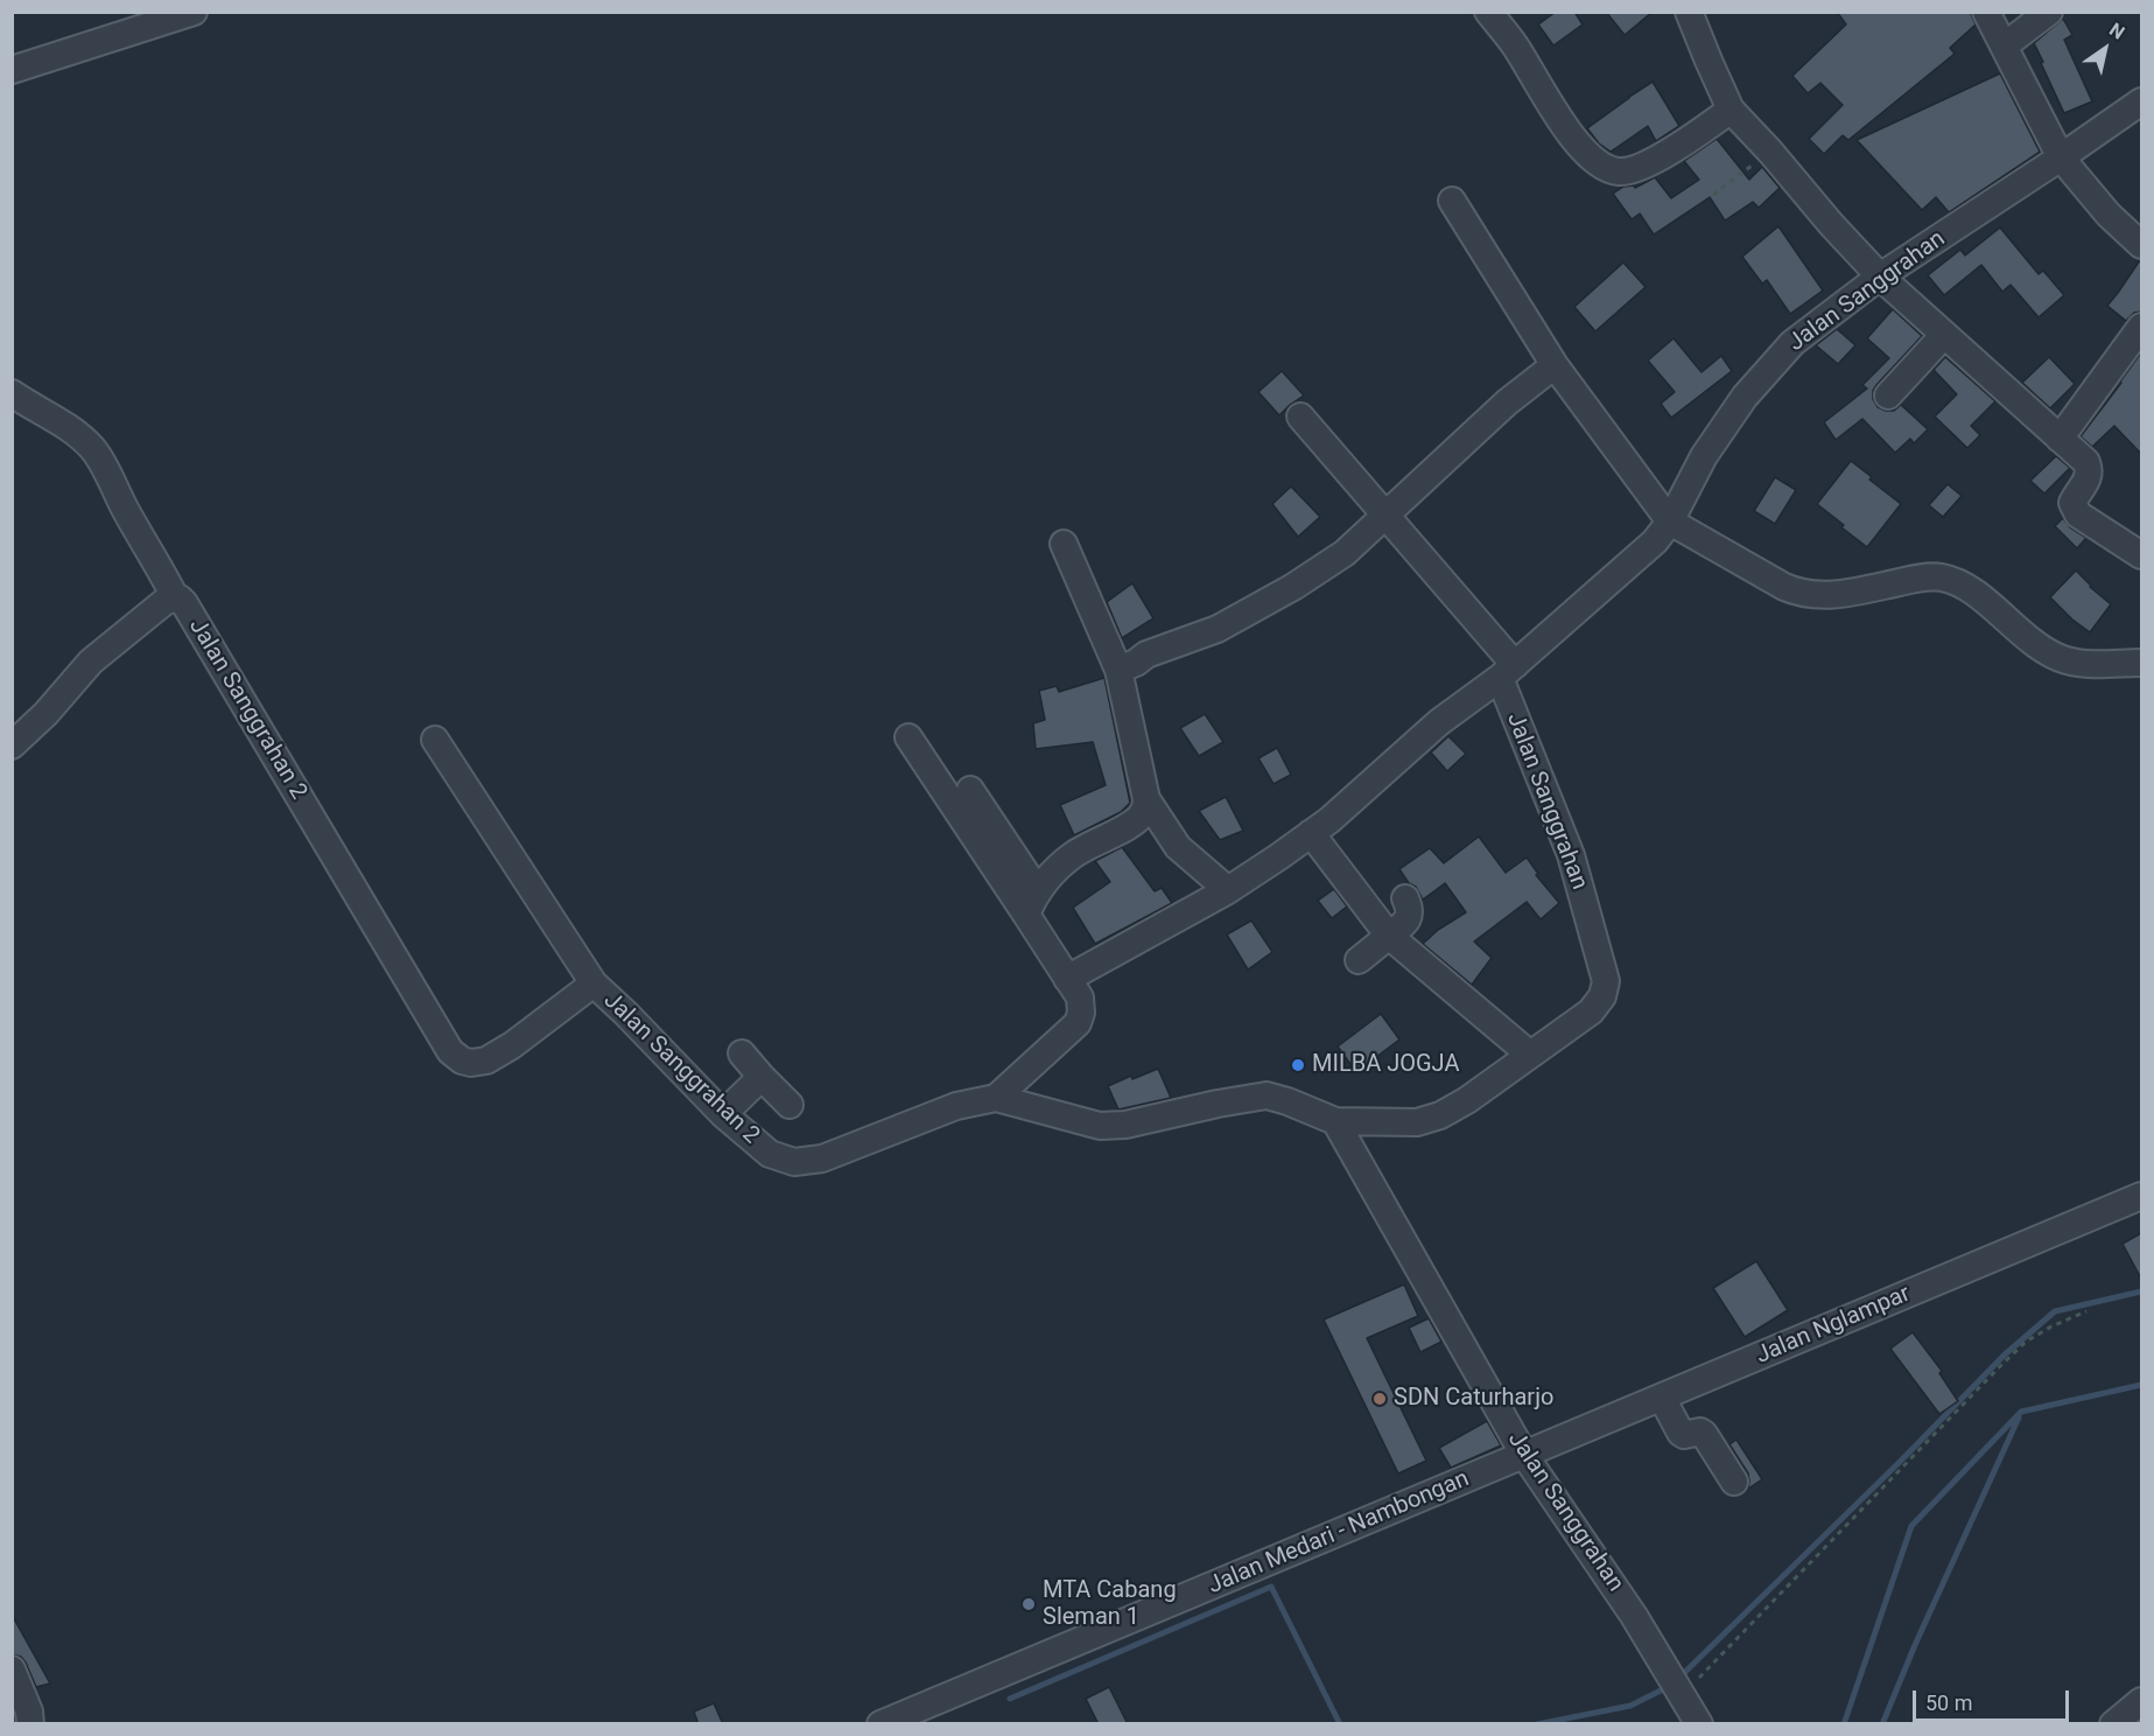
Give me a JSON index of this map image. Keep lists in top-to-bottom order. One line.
{"streets":{"street":["Jalan Sanggrahan","Jalan Sanggrahan 2","Jalan Nglampar","Jalan Medari - Nambongan"]},"crossings":[["Jalan Sanggrahan","Jalan Sanggrahan 2"],["Jalan Sanggrahan","Jalan Nglampar"],["Jalan Sanggrahan","Jalan Medari - Nambongan"],["Jalan Nglampar","Jalan Medari - Nambongan"]],"places":["MILBA JOGJA","SDN Caturharjo","MTA Cabang Sleman 1"],"scale_bar":"50 m","north":"top right"}
